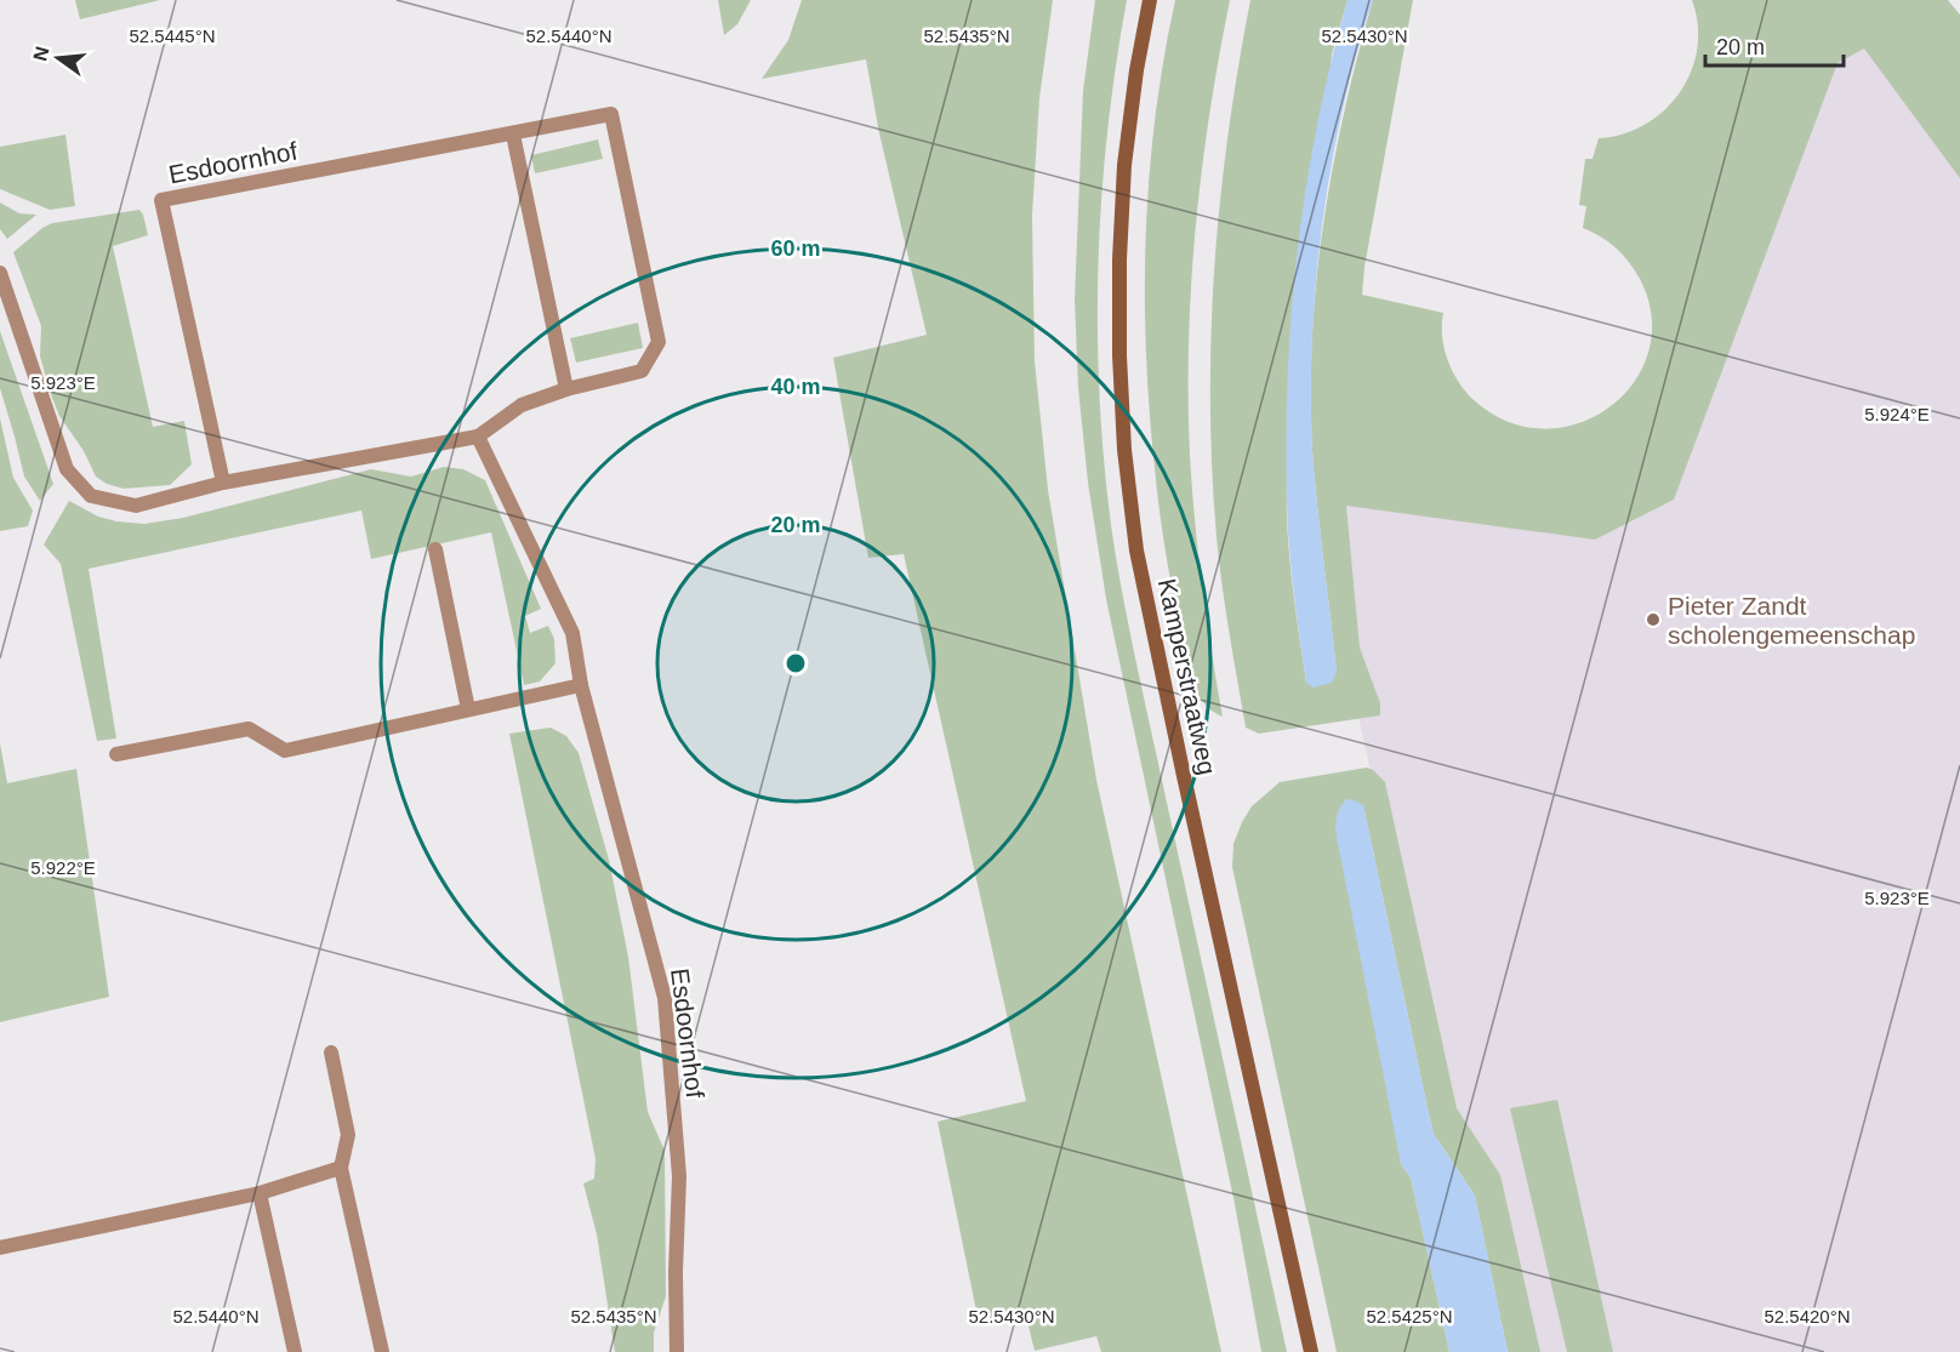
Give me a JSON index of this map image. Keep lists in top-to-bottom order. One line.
{"streets":{"main road":["Kamperstraatweg"],"street":["Esdoornhof"]},"places":["Pieter Zandt scholengemeenschap"],"scale_bar":"20 m","north":"left","coordinates":["52.5445°N","52.5440°N","52.5435°N","52.5430°N","5.923°E","5.924°E","5.922°E","52.5425°N","52.5420°N"],"rings":["60 m","40 m","20 m"]}
